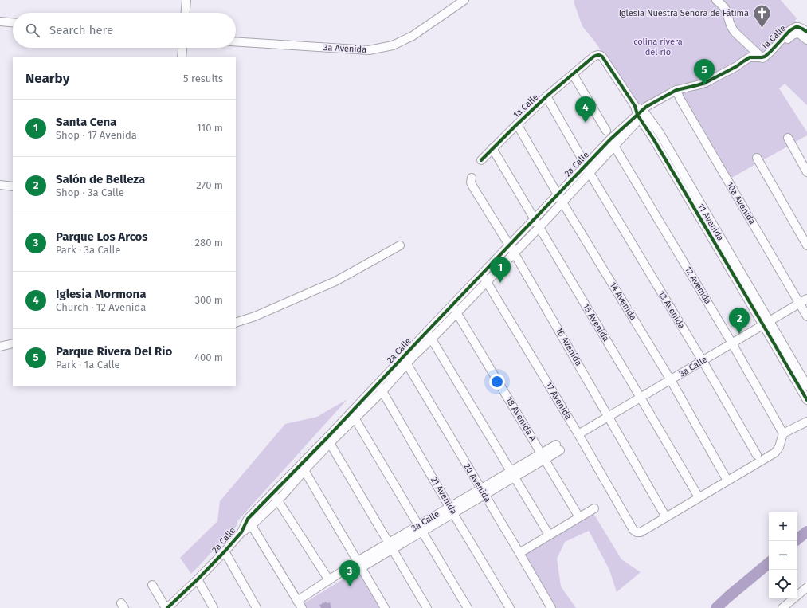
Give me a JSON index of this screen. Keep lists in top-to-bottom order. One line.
{"streets":{"street":["1a Calle","3a Avenida","2a Calle","10a Avenida","11 Avenida","12 Avenida","14 Avenida","13 Avenida","15 Avenida","16 Avenida","3a Calle","17 Avenida","18 Avenida A","20 Avenida","21 Avenida"]},"crossings":[["1a Calle","2a Calle"],["1a Calle","10a Avenida"],["1a Calle","11 Avenida"],["1a Calle","14 Avenida"],["1a Calle","13 Avenida"],["1a Calle","15 Avenida"],["2a Calle","11 Avenida"],["2a Calle","12 Avenida"],["2a Calle","14 Avenida"],["2a Calle","13 Avenida"],["2a Calle","15 Avenida"],["2a Calle","16 Avenida"],["2a Calle","17 Avenida"],["2a Calle","18 Avenida A"],["2a Calle","20 Avenida"],["2a Calle","21 Avenida"],["10a Avenida","3a Calle"],["11 Avenida","3a Calle"],["12 Avenida","3a Calle"],["14 Avenida","3a Calle"],["13 Avenida","3a Calle"],["15 Avenida","3a Calle"],["16 Avenida","3a Calle"],["16 Avenida","17 Avenida"],["3a Calle","17 Avenida"],["3a Calle","18 Avenida A"],["3a Calle","20 Avenida"],["3a Calle","21 Avenida"]],"parks":["colina rivera del rio"],"places":{"church":["Iglesia Nuestra Señora de Fátima"]},"page":{"search":"Search here","heading":["Nearby","5 results"],"pins":["5","4","1","2","3"],"list":[{"mark":"1","name":"Santa Cena","note":"Shop · 17 Avenida","value":"110 m"},{"mark":"2","name":"Salón de Belleza","note":"Shop · 3a Calle","value":"270 m"},{"mark":"3","name":"Parque Los Arcos","note":"Park · 3a Calle","value":"280 m"},{"mark":"4","name":"Iglesia Mormona","note":"Church · 12 Avenida","value":"300 m"},{"mark":"5","name":"Parque Rivera Del Rio","note":"Park · 1a Calle","value":"400 m"}],"map_buttons":["+","−"]}}
